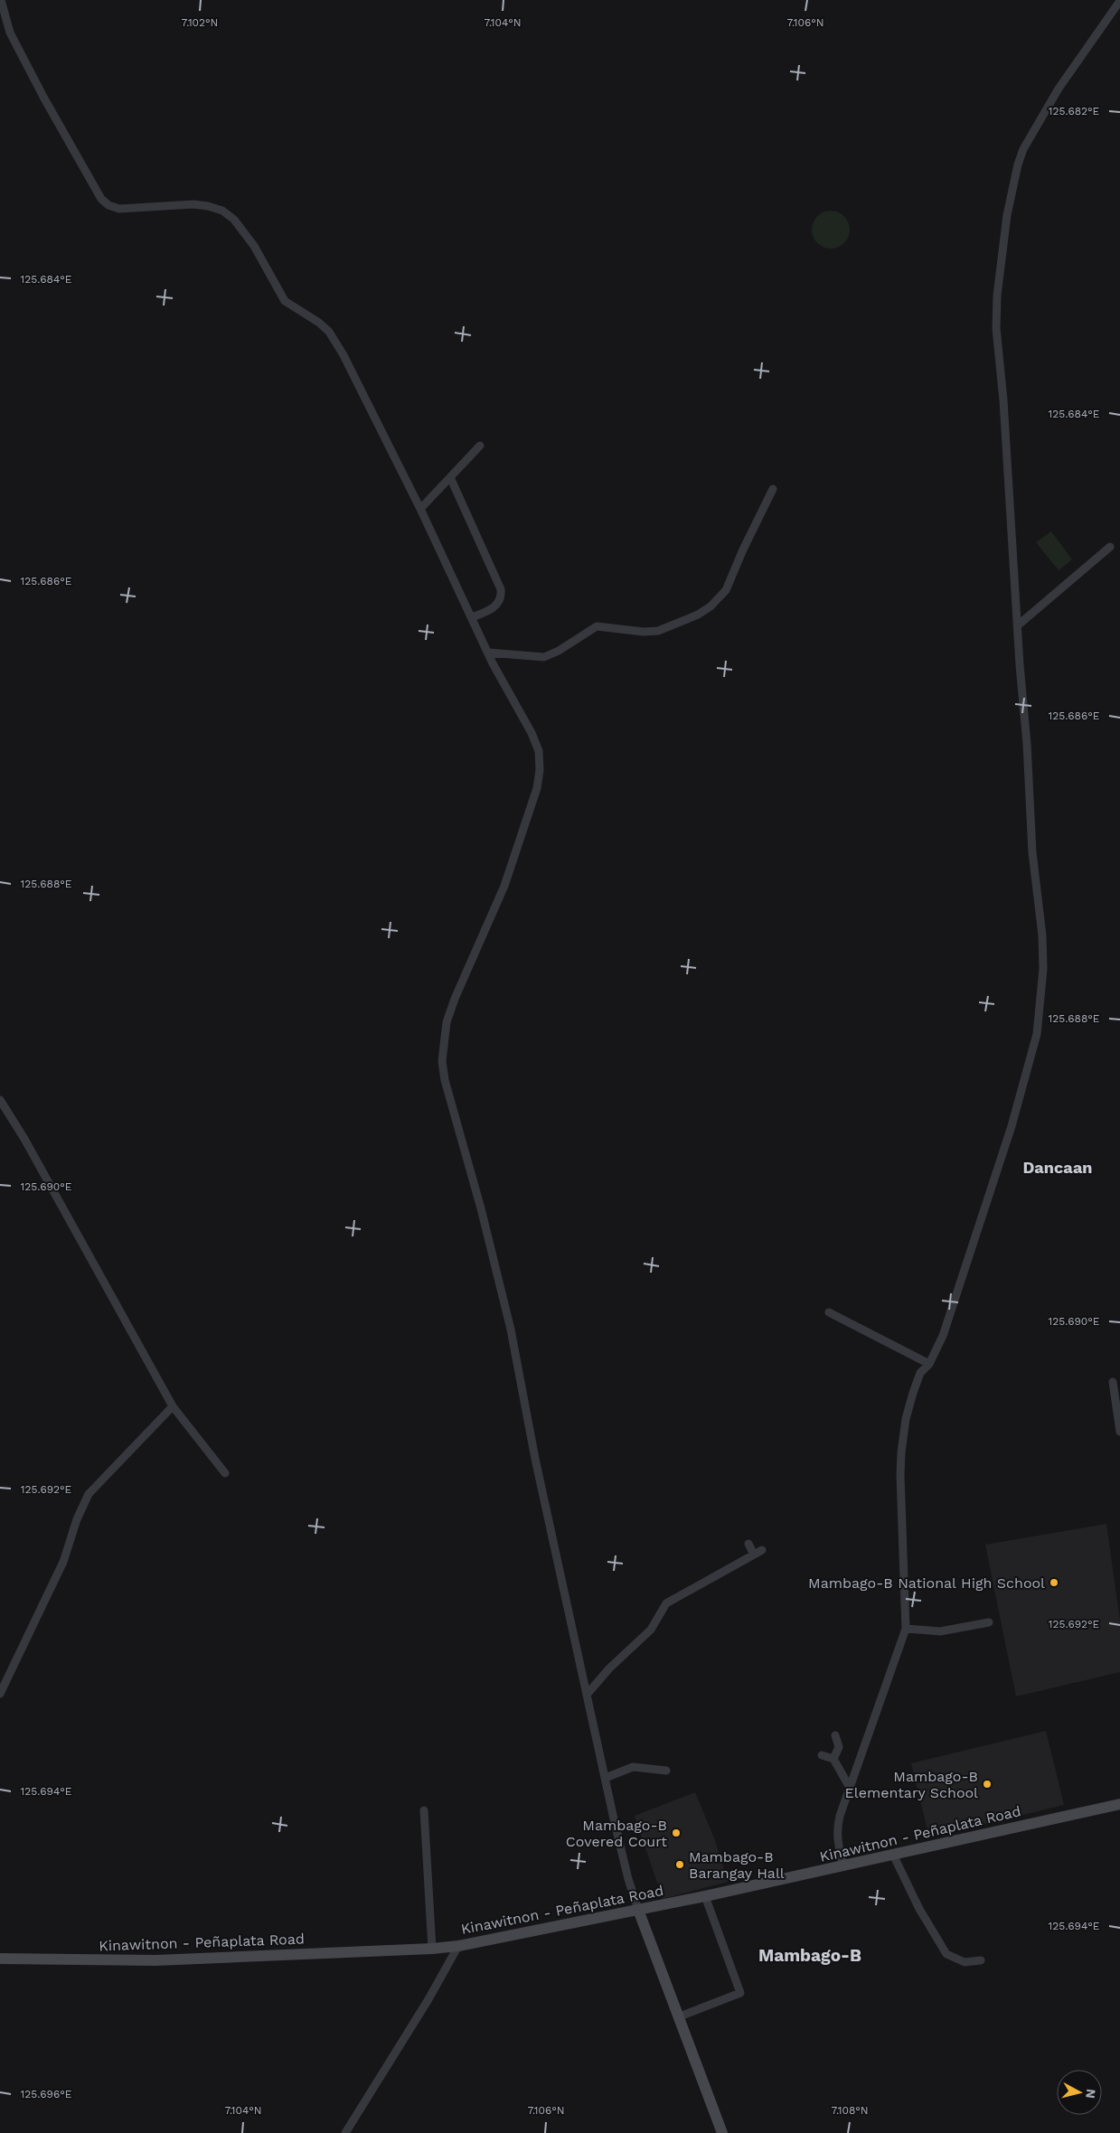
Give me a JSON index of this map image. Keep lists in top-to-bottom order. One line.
{"streets":{"street":["Kinawitnon - Peñaplata Road"]},"districts":["Dancaan","Mambago-B"],"places":["Mambago-B National High School","Mambago-B Elementary School","Mambago-B Covered Court","Mambago-B Barangay Hall"],"north":"right","coordinates":["7.102°N","7.104°N","7.106°N","125.682°E","125.684°E","125.686°E","125.688°E","125.690°E","125.692°E","125.694°E","125.696°E","7.108°N"]}
